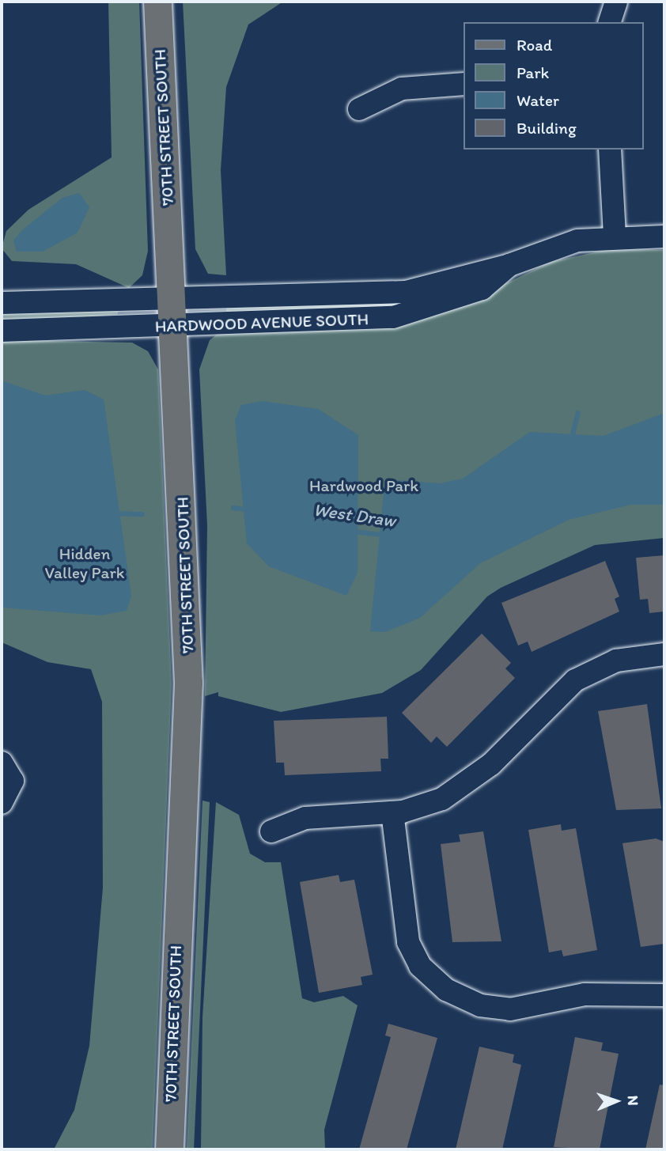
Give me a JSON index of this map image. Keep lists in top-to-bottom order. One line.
{"streets":{"main road":["70TH STREET SOUTH"],"street":["HARDWOOD AVENUE SOUTH"]},"crossings":[["70TH STREET SOUTH","HARDWOOD AVENUE SOUTH"]],"water":["West Draw"],"parks":["Hardwood Park","Hidden Valley Park"],"legend":["Road","Park","Water","Building"],"north":"right"}
